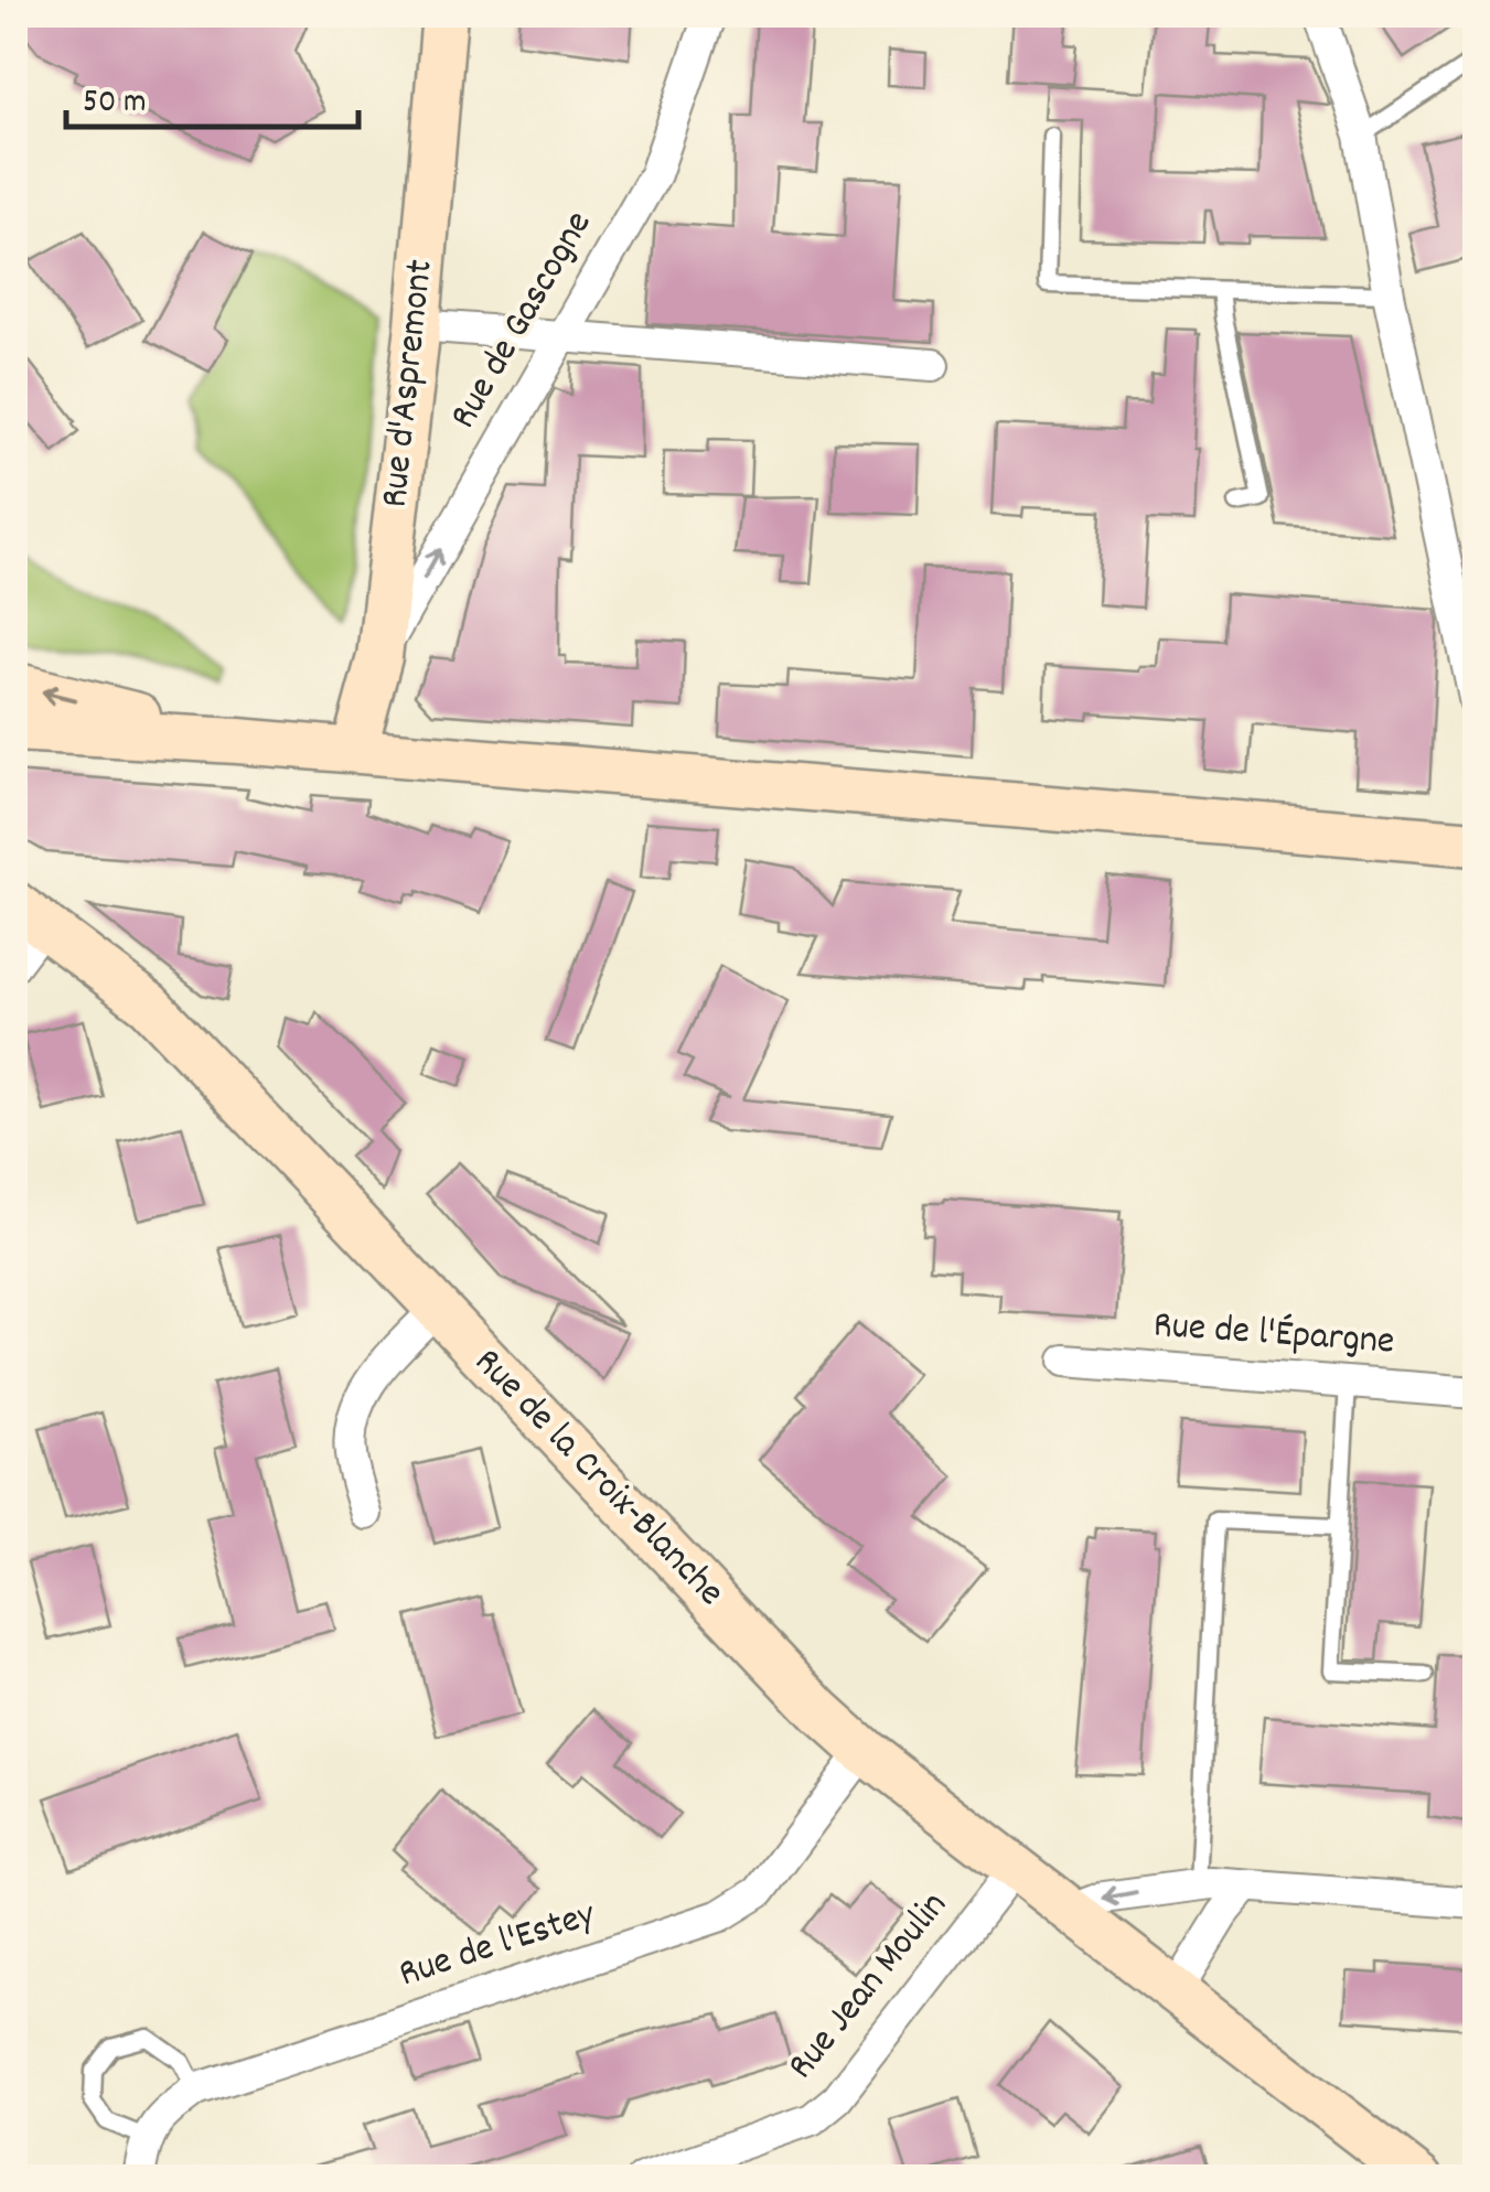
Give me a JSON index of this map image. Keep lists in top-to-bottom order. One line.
{"streets":{"main road":["Rue d'Aspremont","Rue de la Croix-Blanche"],"street":["Rue de Gascogne","Rue de l'Épargne","Rue de l'Estey","Rue Jean Moulin"]},"crossings":[["Rue de Gascogne","Rue d'Aspremont"],["Rue de la Croix-Blanche","Rue de l'Estey"],["Rue de la Croix-Blanche","Rue Jean Moulin"]],"one_way":["Rue de Gascogne"],"scale_bar":"50 m"}
